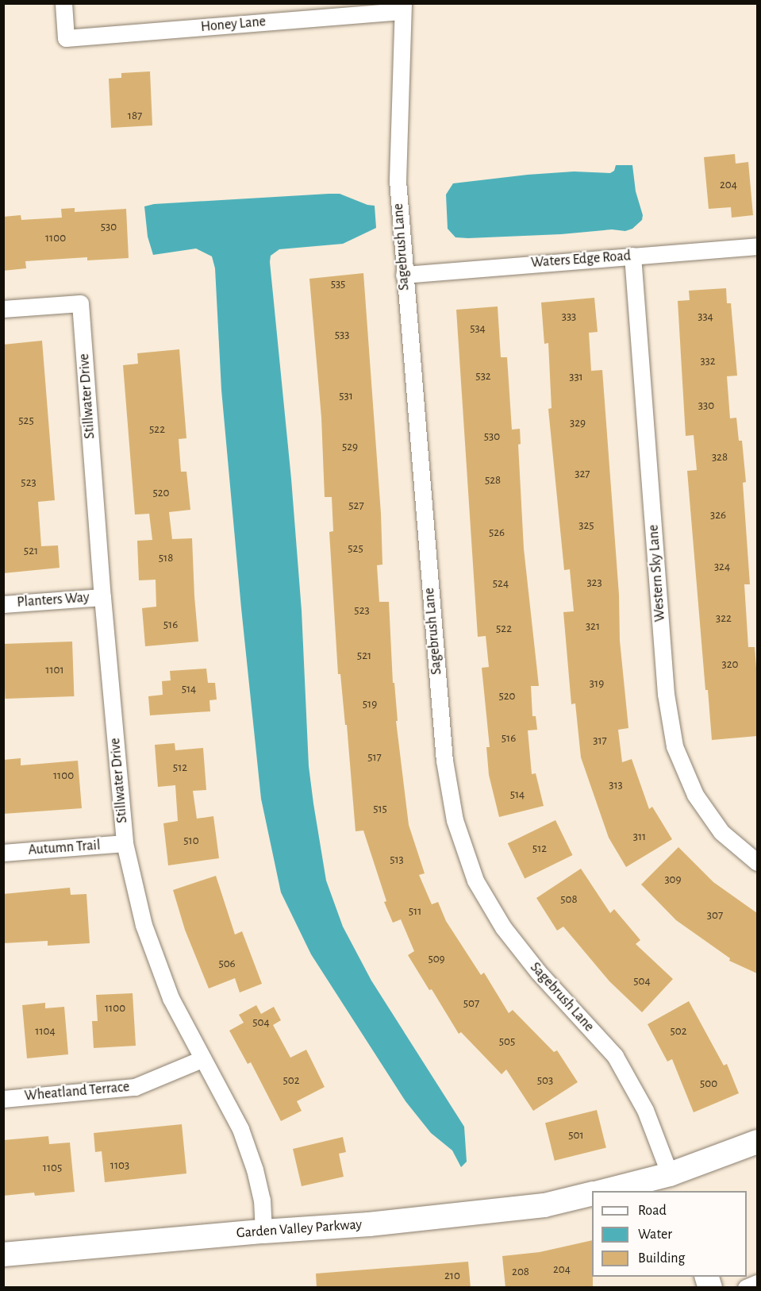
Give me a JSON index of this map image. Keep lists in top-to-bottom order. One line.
{"streets":{"street":["Honey Lane","Sagebrush Lane","Waters Edge Road","Stillwater Drive","Western Sky Lane","Planters Way","Autumn Trail","Wheatland Terrace","Garden Valley Parkway"]},"crossings":[["Honey Lane","Sagebrush Lane"],["Sagebrush Lane","Waters Edge Road"],["Waters Edge Road","Western Sky Lane"],["Stillwater Drive","Planters Way"],["Stillwater Drive","Autumn Trail"],["Stillwater Drive","Wheatland Terrace"],["Stillwater Drive","Garden Valley Parkway"]],"house_numbers":["187","204","530","1100","535","333","334","534","533","332","532","331","531","330","525","329","522","530","529","328","327","528","523","520","527","326","325","526","525","521","518","324","323","524","523","322","516","321","522","521","320","1101","319","514","520","519","516","317","517","512","1100","313","514","515","311","510","512","513","309","508","511","307","509","506","504","507","1100","504","1104","502","505","502","503","500","501","1103","1105","204","208","210"],"legend":["Road","Water","Building"]}
